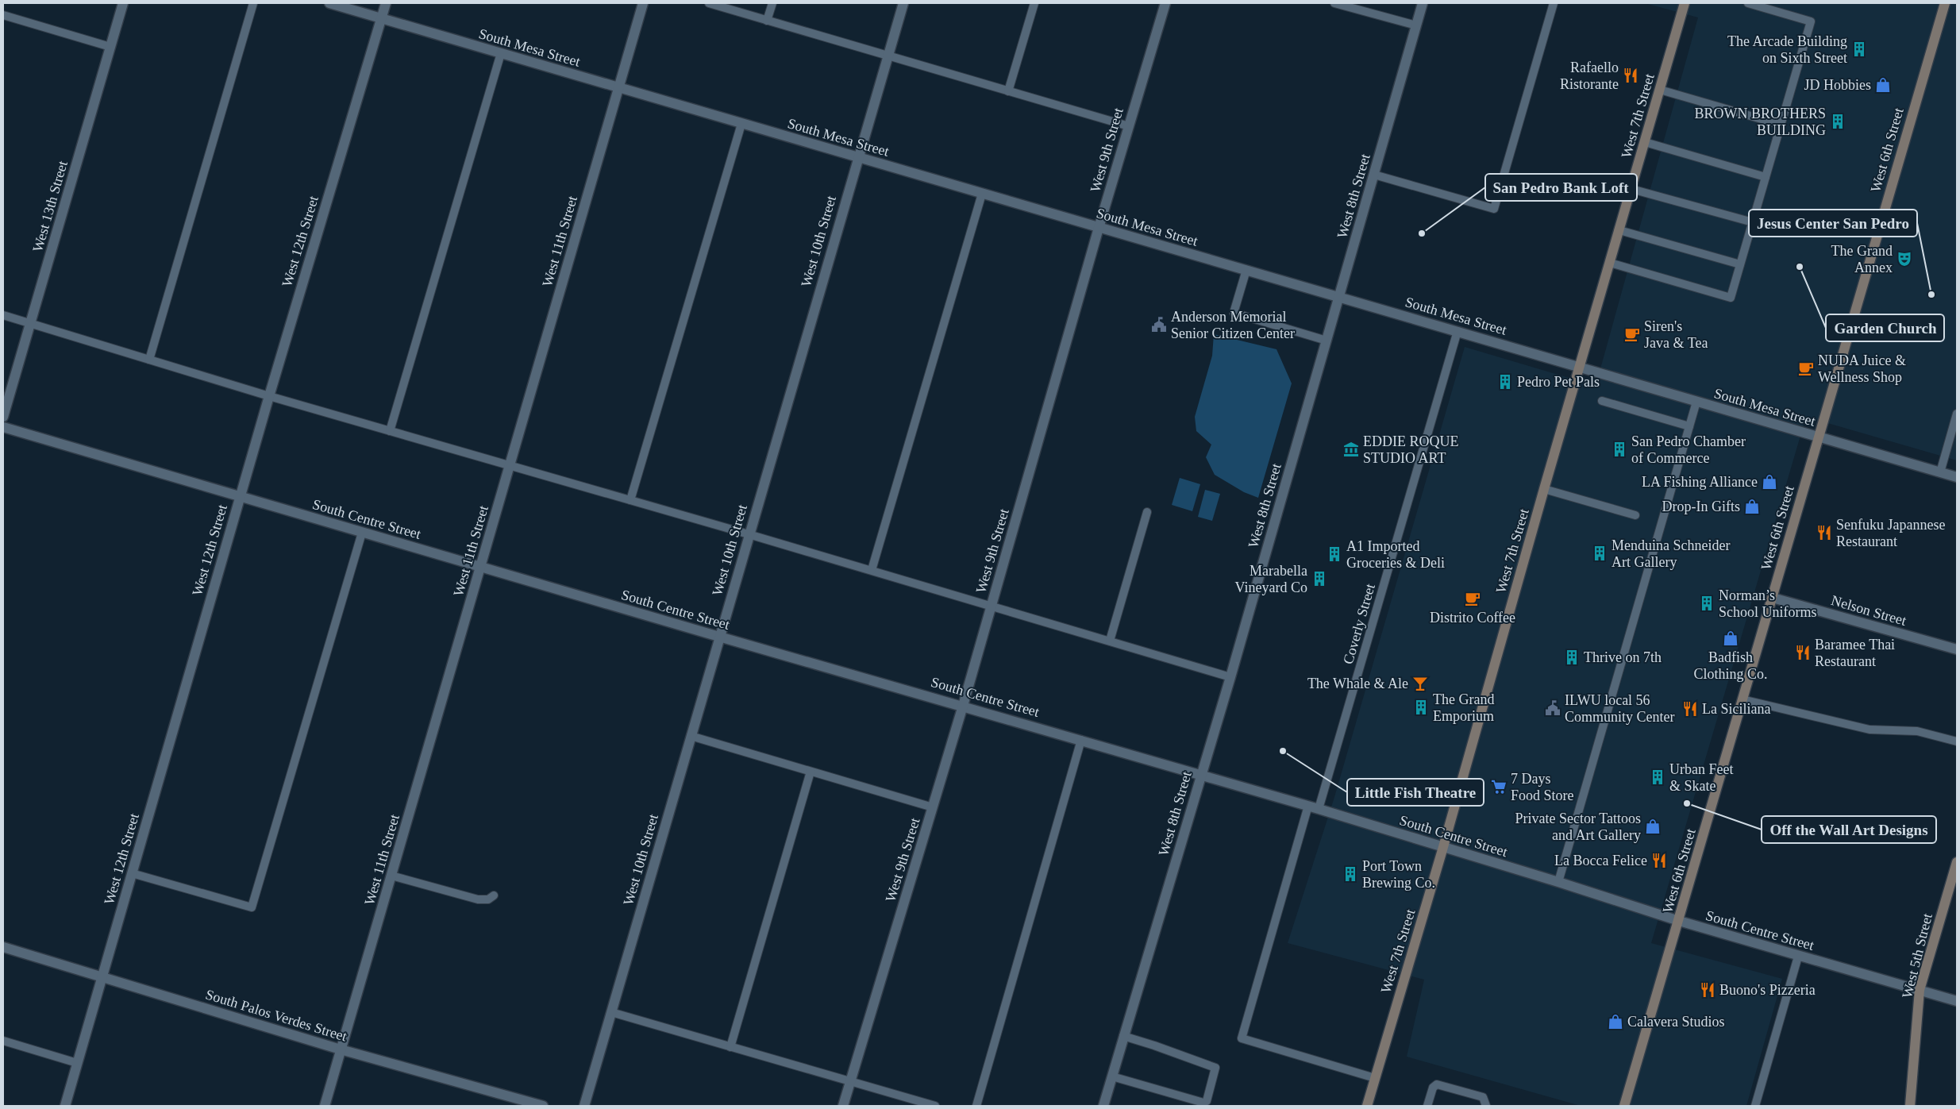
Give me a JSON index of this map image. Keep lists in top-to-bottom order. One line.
{"streets":{"street":["South Mesa Street","West 7th Street","West 9th Street","West 6th Street","West 8th Street","West 13th Street","West 12th Street","West 11th Street","West 10th Street","South Centre Street","Nelson Street","West 5th Street","South Palos Verdes Street"],"lane":["Coverly Street"]},"crossings":[["South Mesa Street","West 7th Street"],["South Mesa Street","West 9th Street"],["South Mesa Street","West 6th Street"],["South Mesa Street","West 8th Street"],["South Mesa Street","West 12th Street"],["South Mesa Street","West 11th Street"],["South Mesa Street","West 10th Street"],["South Mesa Street","Coverly Street"],["West 7th Street","South Centre Street"],["West 9th Street","South Centre Street"],["West 6th Street","South Centre Street"],["West 6th Street","Nelson Street"],["West 8th Street","South Centre Street"],["West 12th Street","South Centre Street"],["West 12th Street","South Palos Verdes Street"],["West 11th Street","South Centre Street"],["West 11th Street","South Palos Verdes Street"],["West 10th Street","South Centre Street"],["South Centre Street","Coverly Street"],["South Centre Street","West 5th Street"]],"places":{"building":["The Arcade Building on Sixth Street","BROWN BROTHERS BUILDING","Pedro Pet Pals","San Pedro Chamber of Commerce","Menduina Schneider Art Gallery","A1 Imported Groceries & Deli","Marabella Vineyard Co","Norman’s School Uniforms","Thrive on 7th","The Grand Emporium","Urban Feet & Skate","Port Town Brewing Co."],"restaurant":["Rafaello Ristorante","Senfuku Japannese Restaurant","Baramee Thai Restaurant","La Siciliana","La Bocca Felice","Buono's Pizzeria"],"shop":["JD Hobbies","LA Fishing Alliance","Drop-In Gifts","Badfish Clothing Co.","Private Sector Tattoos and Art Gallery","Calavera Studios"],"other":["San Pedro Bank Loft","Garden Church","Jesus Center San Pedro","Little Fish Theatre","Off the Wall Art Designs"],"theatre":["The Grand Annex"],"public building":["Anderson Memorial Senior Citizen Center","ILWU local 56 Community Center"],"cafe":["Siren's Java & Tea","NUDA Juice & Wellness Shop","Distrito Coffee"],"museum":["EDDIE ROQUE STUDIO ART"],"bar":["The Whale & Ale"],"supermarket":["7 Days Food Store"]}}
